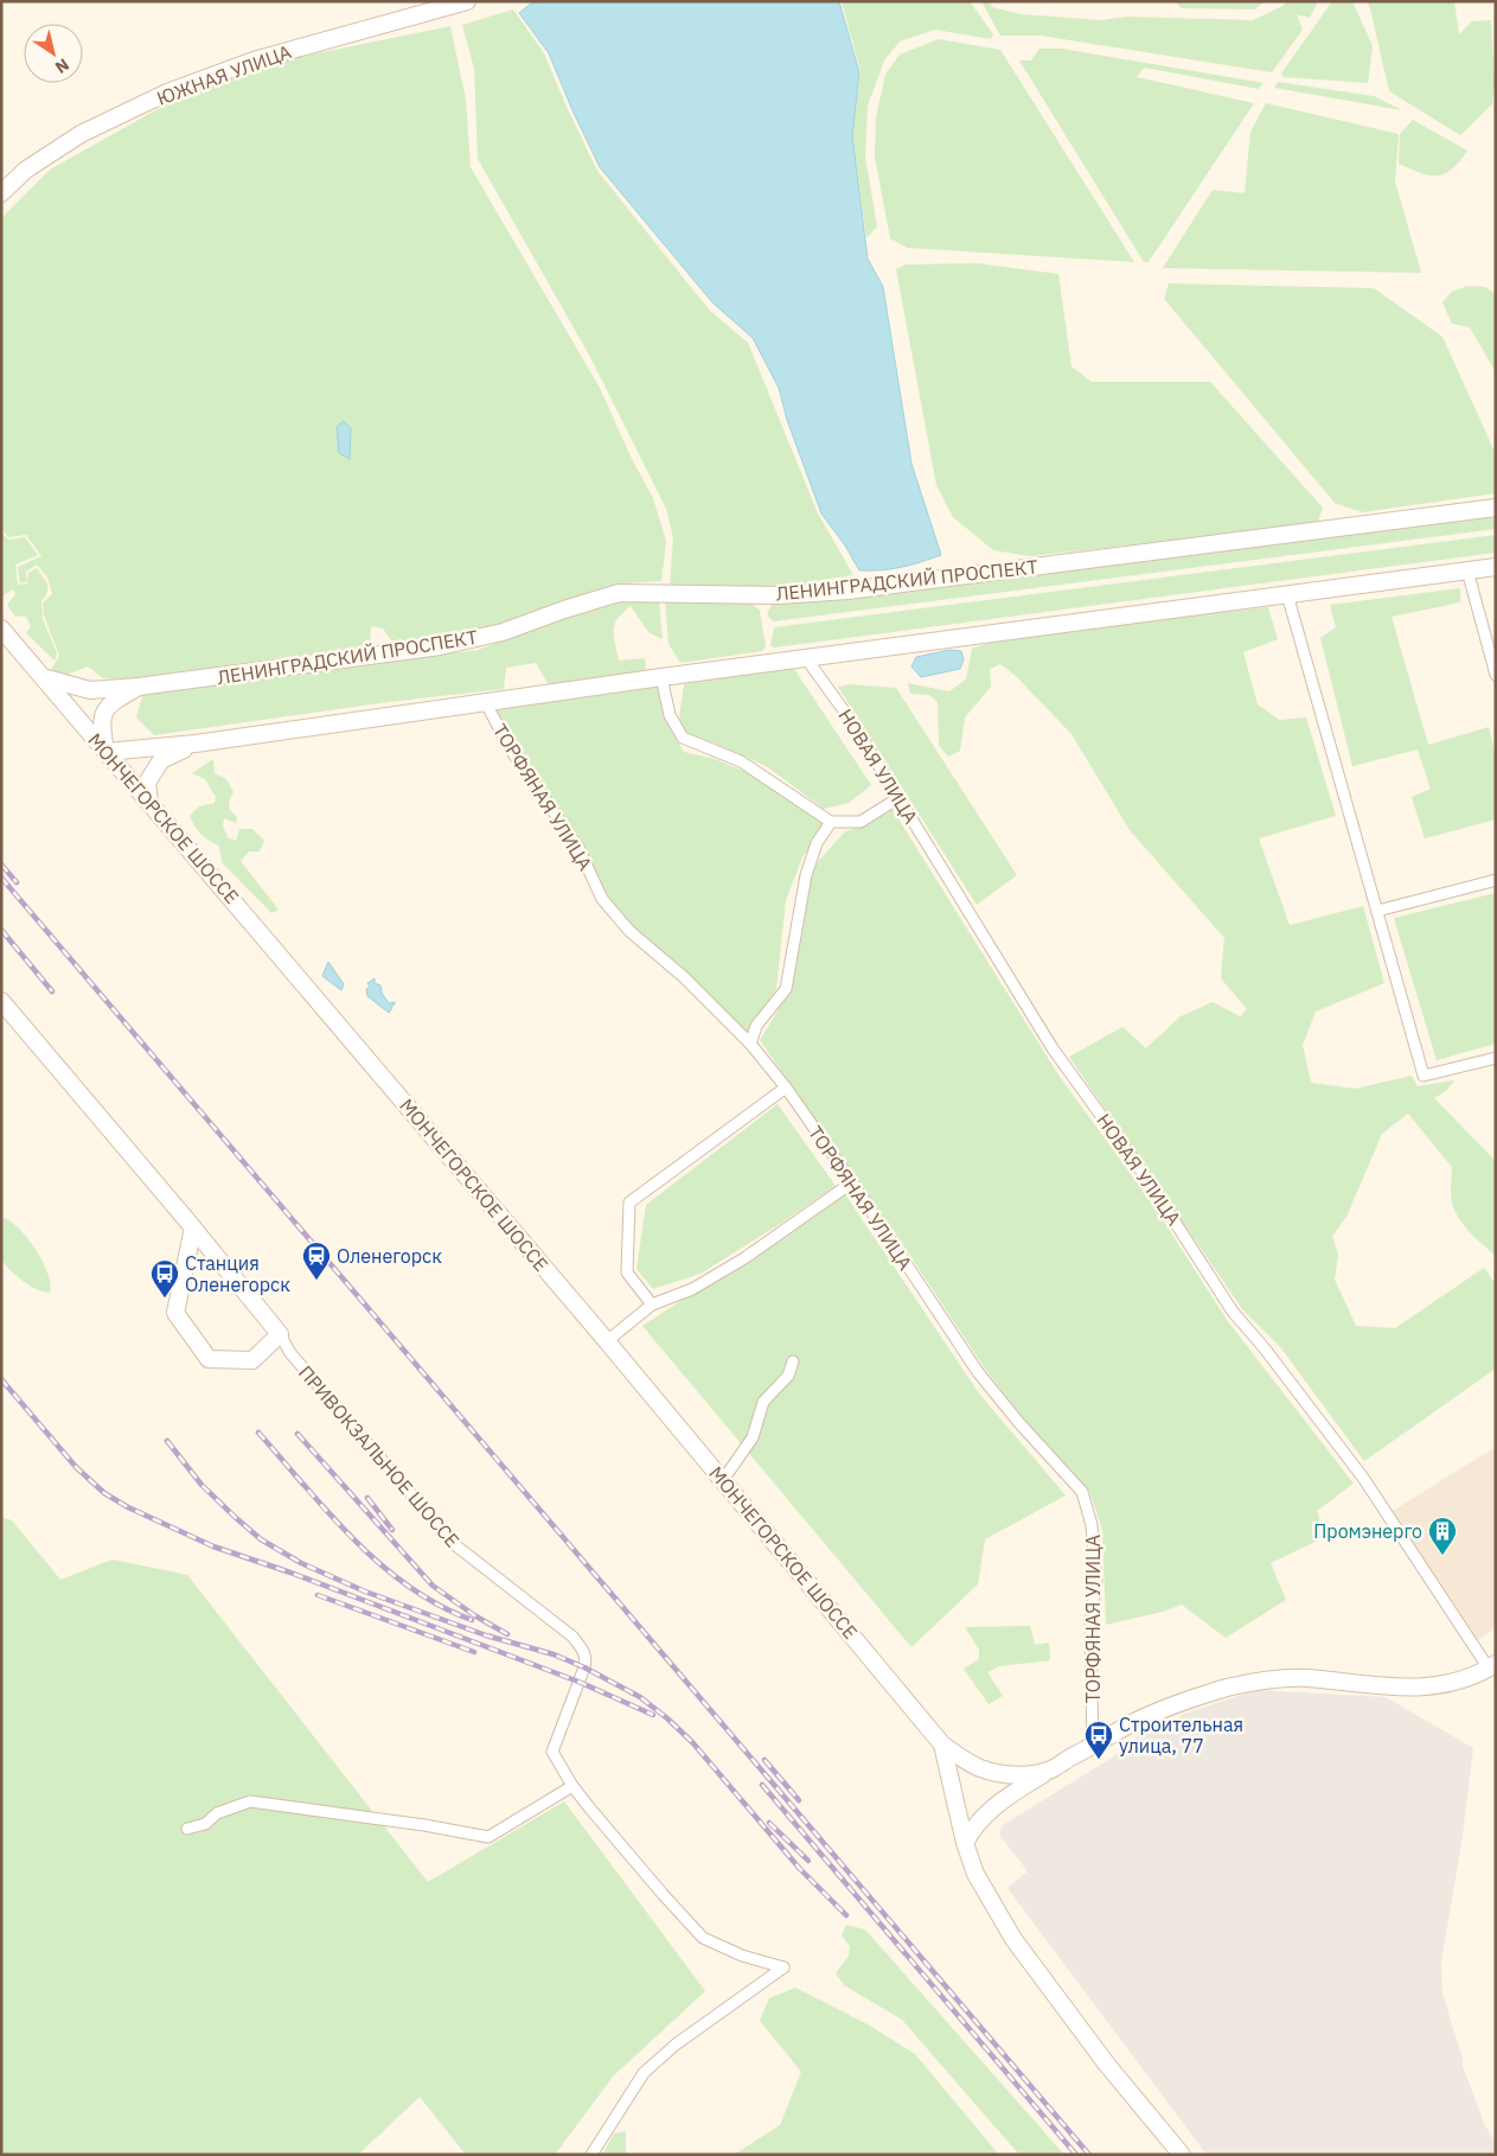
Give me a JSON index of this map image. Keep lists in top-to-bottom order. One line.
{"streets":{"street":["ЮЖНАЯ УЛИЦА","ЛЕНИНГРАДСКИЙ ПРОСПЕКТ","НОВАЯ УЛИЦА","ТОРФЯНАЯ УЛИЦА","МОНЧЕГОРСКОЕ ШОССЕ","ПРИВОКЗАЛЬНОЕ ШОССЕ"]},"crossings":[["ЛЕНИНГРАДСКИЙ ПРОСПЕКТ","МОНЧЕГОРСКОЕ ШОССЕ"]],"places":{"station":["Оленегорск"],"bus stop":["Станция Оленегорск","Строительная улица, 77"],"building":["Промэнерго"]},"north":"bottom right"}
